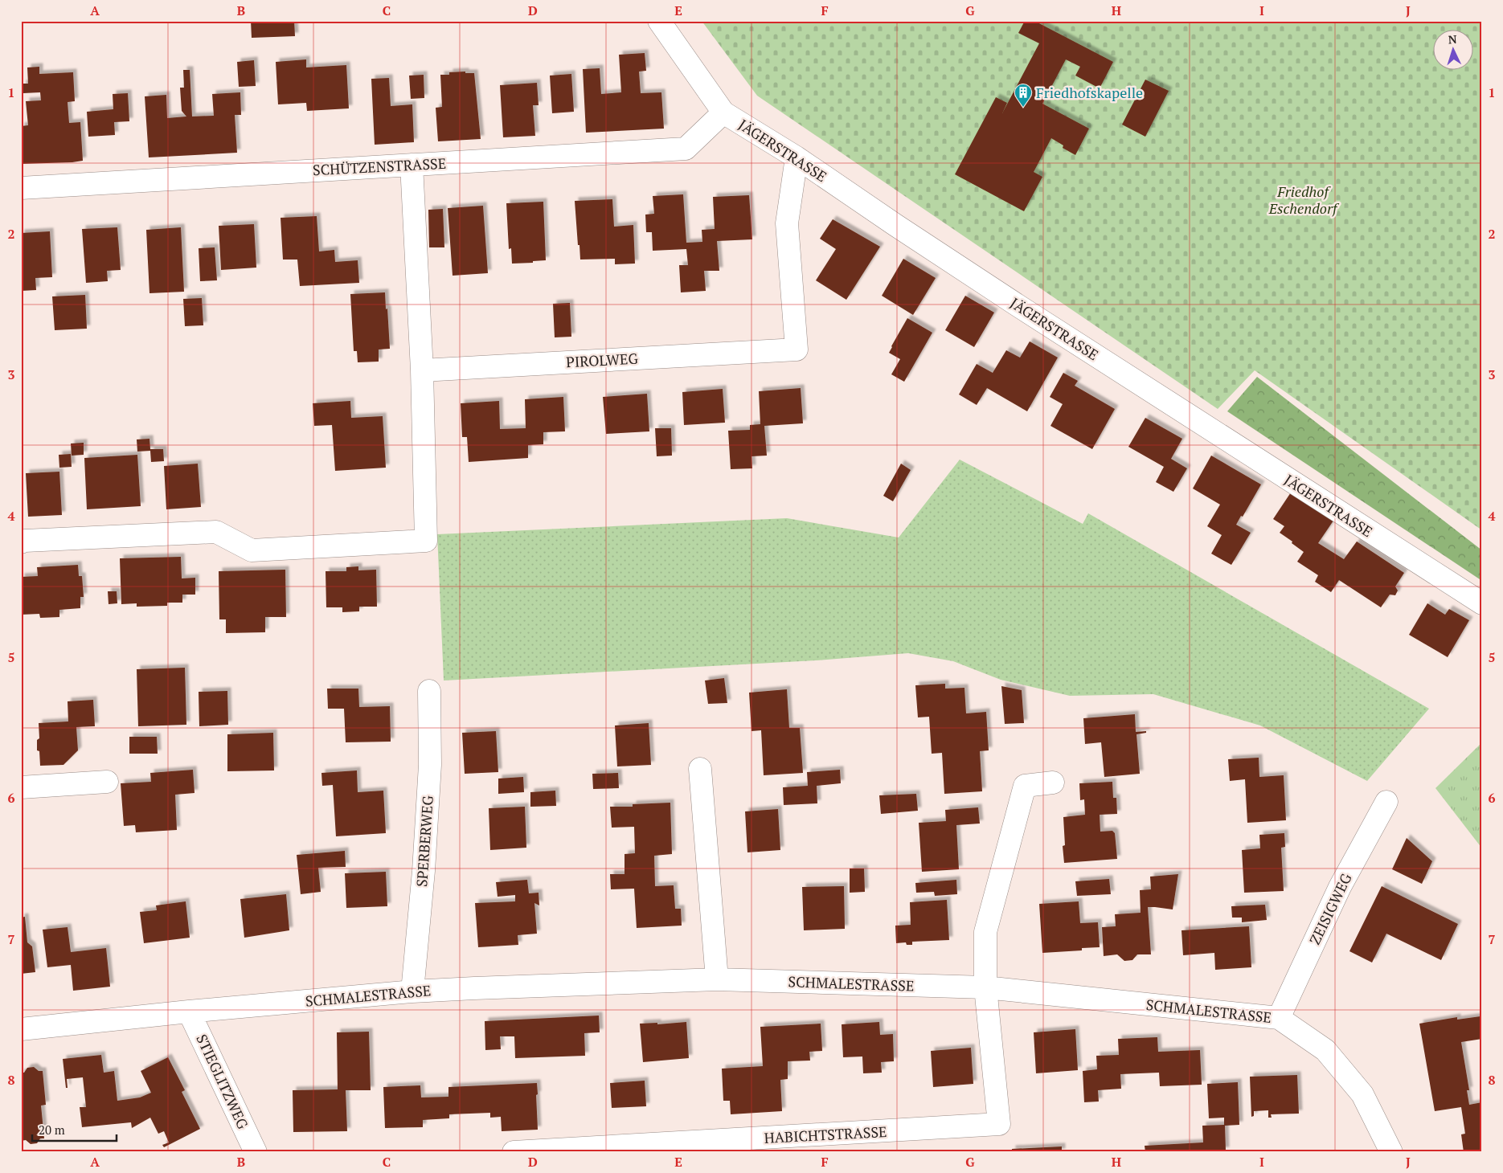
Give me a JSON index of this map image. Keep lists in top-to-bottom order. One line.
{"streets":{"street":["JÄGERSTRASSE","SCHÜTZENSTRASSE","PIROLWEG","SPERBERWEG","ZEISIGWEG","SCHMALESTRASSE","STIEGLITZWEG","HABICHTSTRASSE"]},"crossings":[["JÄGERSTRASSE","SCHÜTZENSTRASSE"],["JÄGERSTRASSE","PIROLWEG"],["SPERBERWEG","SCHMALESTRASSE"],["ZEISIGWEG","SCHMALESTRASSE"],["SCHMALESTRASSE","STIEGLITZWEG"],["SCHMALESTRASSE","HABICHTSTRASSE"]],"parks":["Friedhof Eschendorf"],"places":{"building":["Friedhofskapelle"]},"scale_bar":"20 m","north":"top","grid":{"columns":["A","B","C","D","E","F","G","H","I","J"],"rows":["1","2","3","4","5","6","7","8"]}}
